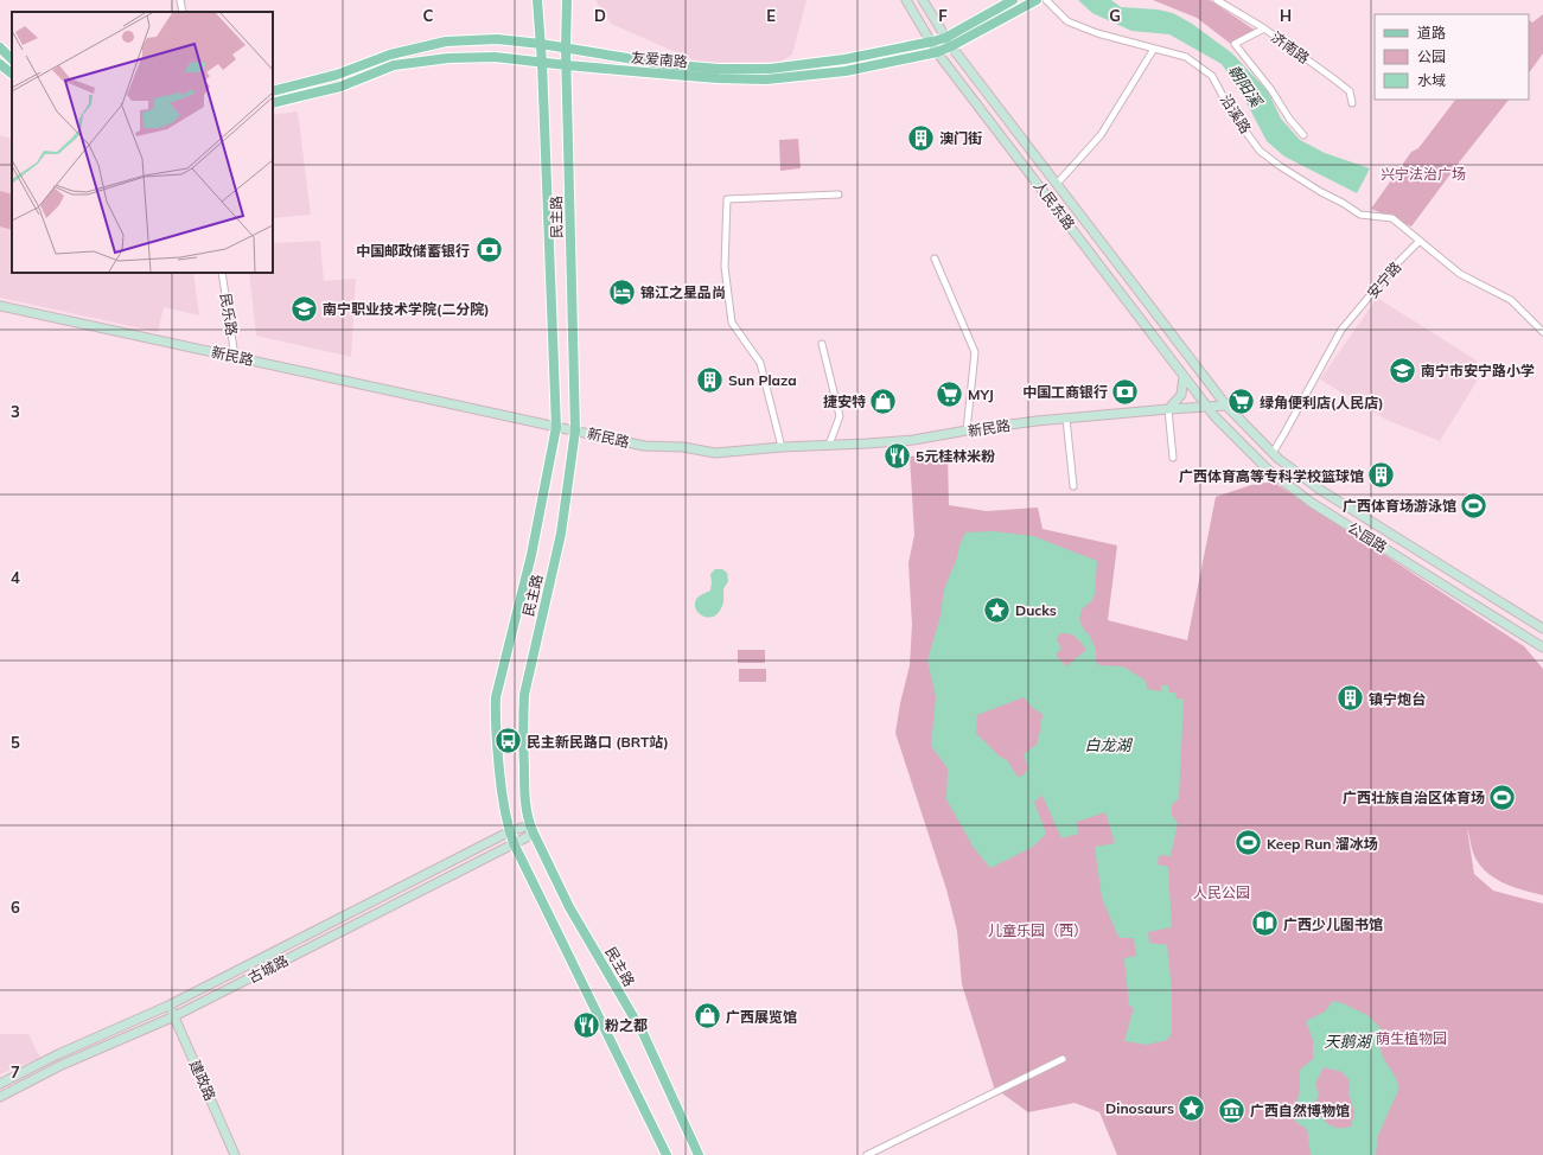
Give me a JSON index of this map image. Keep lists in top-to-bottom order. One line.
{"streets":{"main road":["友爱南路","人民东路","民主路","新民路","公园路","古城路","建政路"],"street":["济南路","沿溪路","安宁路","民乐路"]},"crossings":[["友爱南路","人民东路"],["友爱南路","民主路"],["沿溪路","安宁路"],["人民东路","新民路"],["人民东路","公园路"],["民主路","新民路"],["民主路","古城路"],["安宁路","公园路"],["民乐路","新民路"],["新民路","公园路"],["古城路","建政路"]],"water":["朝阳溪","白龙湖","天鹅湖"],"parks":["兴宁法治广场","人民公园","儿童乐园（西）","荫生植物园"],"places":{"building":["澳门街","Sun Plaza","广西体育高等专科学校篮球馆","镇宁炮台"],"bank":["中国邮政储蓄银行","中国工商银行"],"hotel":["锦江之星品尚"],"school or university":["南宁职业技术学院(二分院)","南宁市安宁路小学"],"supermarket":["MYJ","绿角便利店(人民店)"],"shop":["捷安特","广西展览馆"],"restaurant":["5元桂林米粉","粉之都"],"sports":["广西体育场游泳馆","广西壮族自治区体育场","Keep Run 溜冰场"],"place":["Ducks","Dinosaurs"],"bus stop":["民主新民路口 (BRT站)"],"library":["广西少儿图书馆"],"museum":["广西自然博物馆"]},"legend":["道路","公园","水域"],"grid":{"columns":["C","D","E","F","G","H"],"rows":["3","4","5","6","7"]}}
